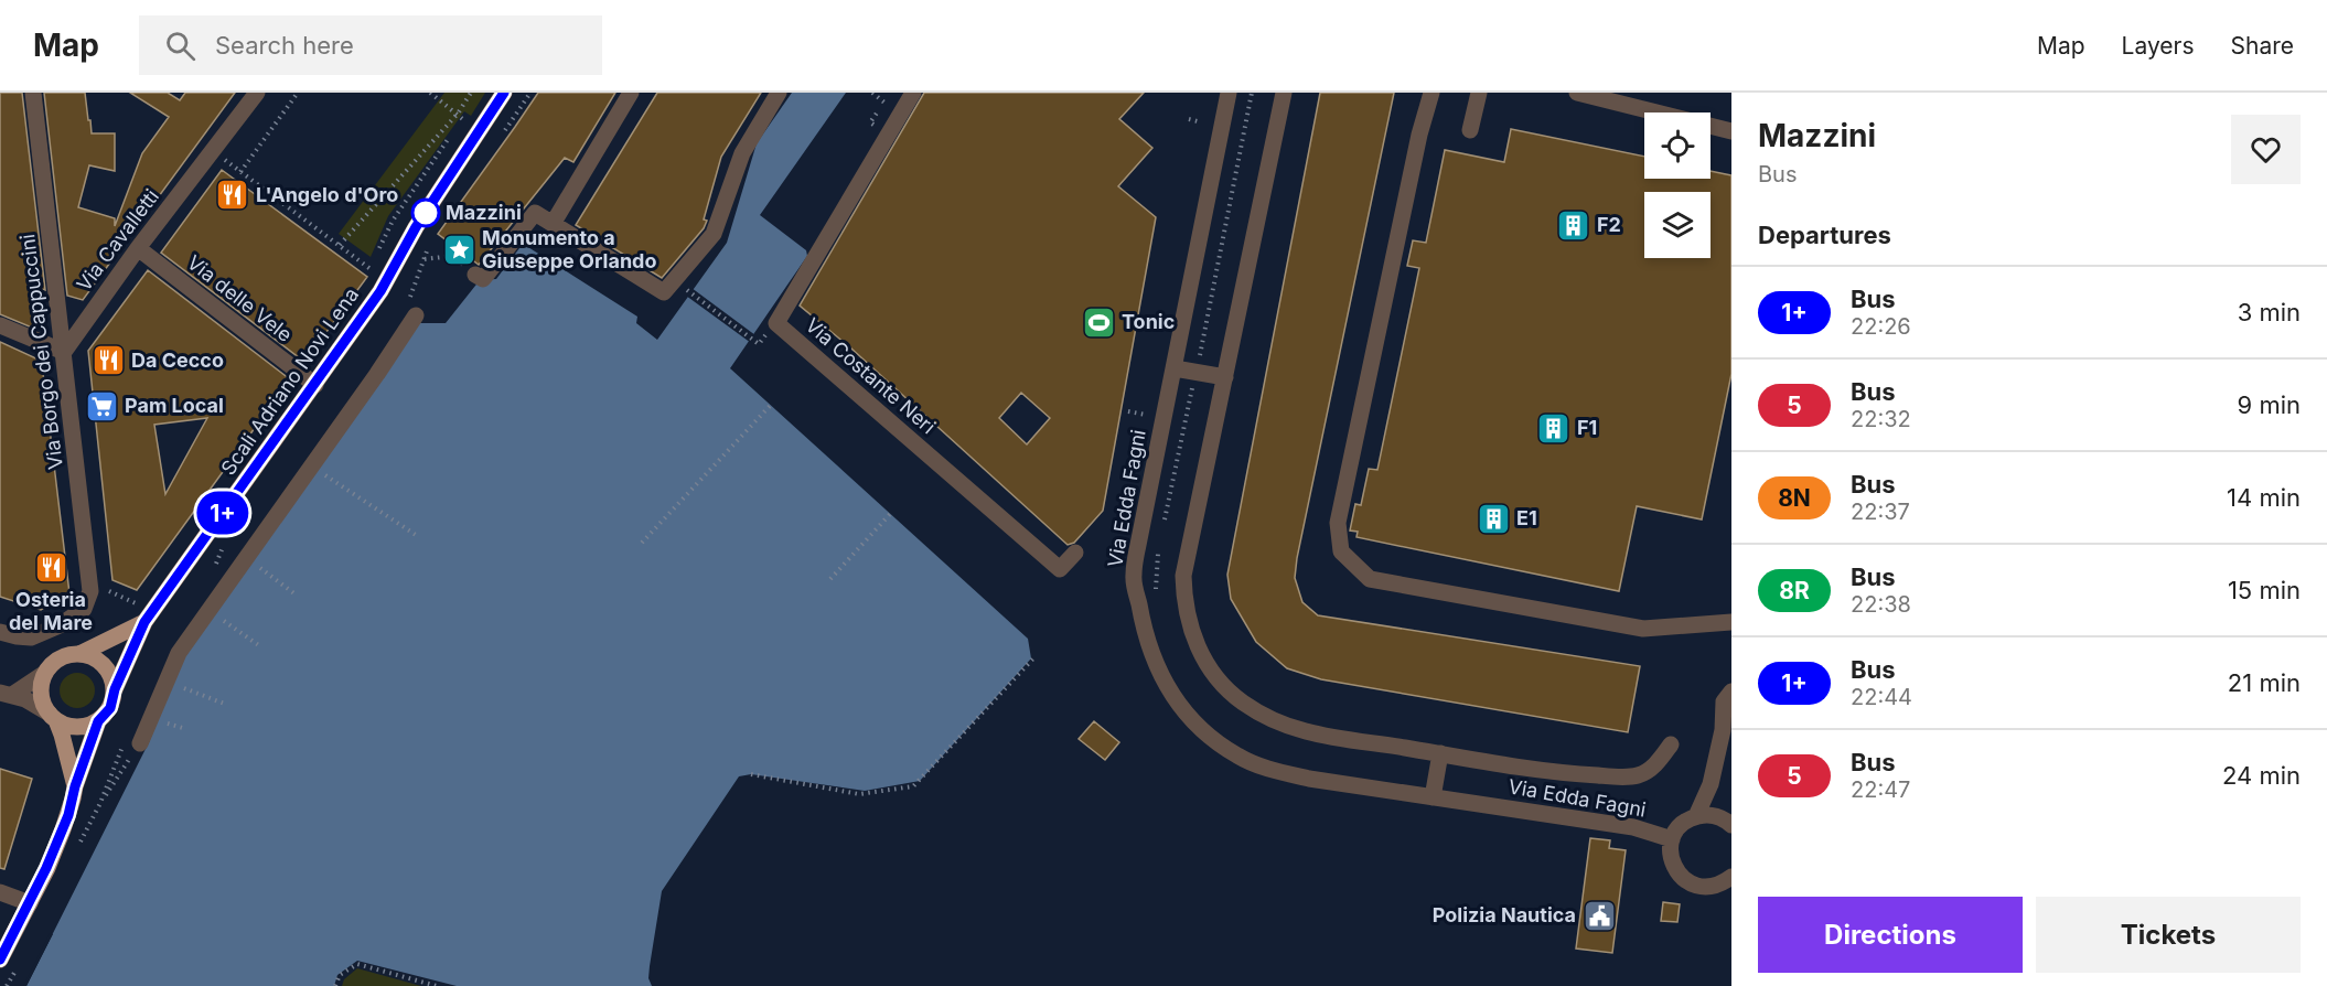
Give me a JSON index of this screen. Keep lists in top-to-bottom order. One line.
{"streets":{"main road":["Scali Adriano Novi Lena"],"street":["Via Cavalletti","Via delle Vele","Via Borgo dei Cappuccini","Via Costante Neri","Via Edda Fagni"]},"crossings":[["Via Cavalletti","Via delle Vele"],["Via Cavalletti","Via Borgo dei Cappuccini"],["Via delle Vele","Scali Adriano Novi Lena"]],"places":{"restaurant":["L'Angelo d'Oro","Da Cecco","Osteria del Mare"],"other":["Mazzini"],"building":["F2","F1","E1"],"place":["Monumento a Giuseppe Orlando"],"sports":["Tonic"],"supermarket":["Pam Local"],"public building":["Polizia Nautica"]},"lines":["bus line 1+"],"page":{"header":"Map","search":"Search here","nav":["Map","Layers","Share"],"on_map":"1+","heading":[["Mazzini","Bus"],"Departures"],"list":[{"mark":"1+","name":"Bus","note":"22:26","value":"3 min"},{"mark":"5","name":"Bus","note":"22:32","value":"9 min"},{"mark":"8N","name":"Bus","note":"22:37","value":"14 min"},{"mark":"8R","name":"Bus","note":"22:38","value":"15 min"},{"mark":"1+","name":"Bus","note":"22:44","value":"21 min"},{"mark":"5","name":"Bus","note":"22:47","value":"24 min"}],"buttons":["Directions","Tickets"]}}
